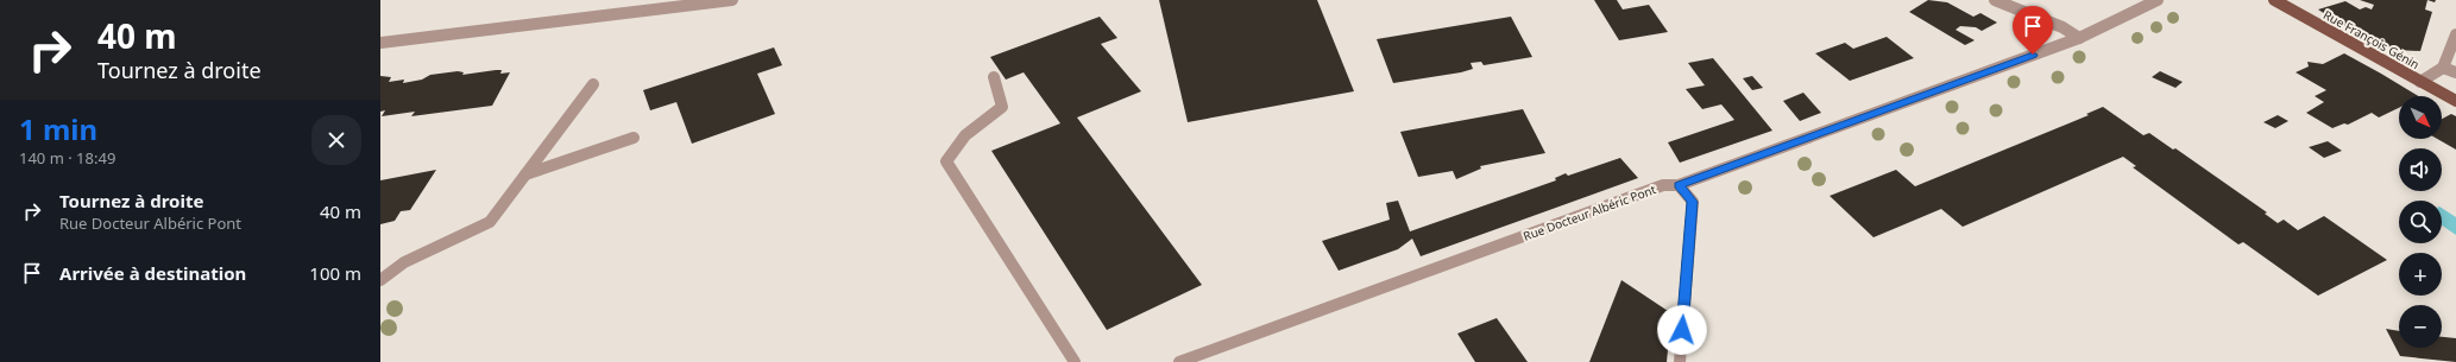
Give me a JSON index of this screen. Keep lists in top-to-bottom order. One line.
{"streets":{"main road":["Rue François Génin"],"street":["Rue Docteur Albéric Pont"]},"north":"bottom right","page":{"turn":["40 m","Tournez à droite"],"map_buttons":["+","−"],"heading":["1 min","140 m · 18:49"],"list":[{"name":"Tournez à droite","note":"Rue Docteur Albéric Pont","value":"40 m"},{"name":"Arrivée à destination","value":"100 m"}]}}
